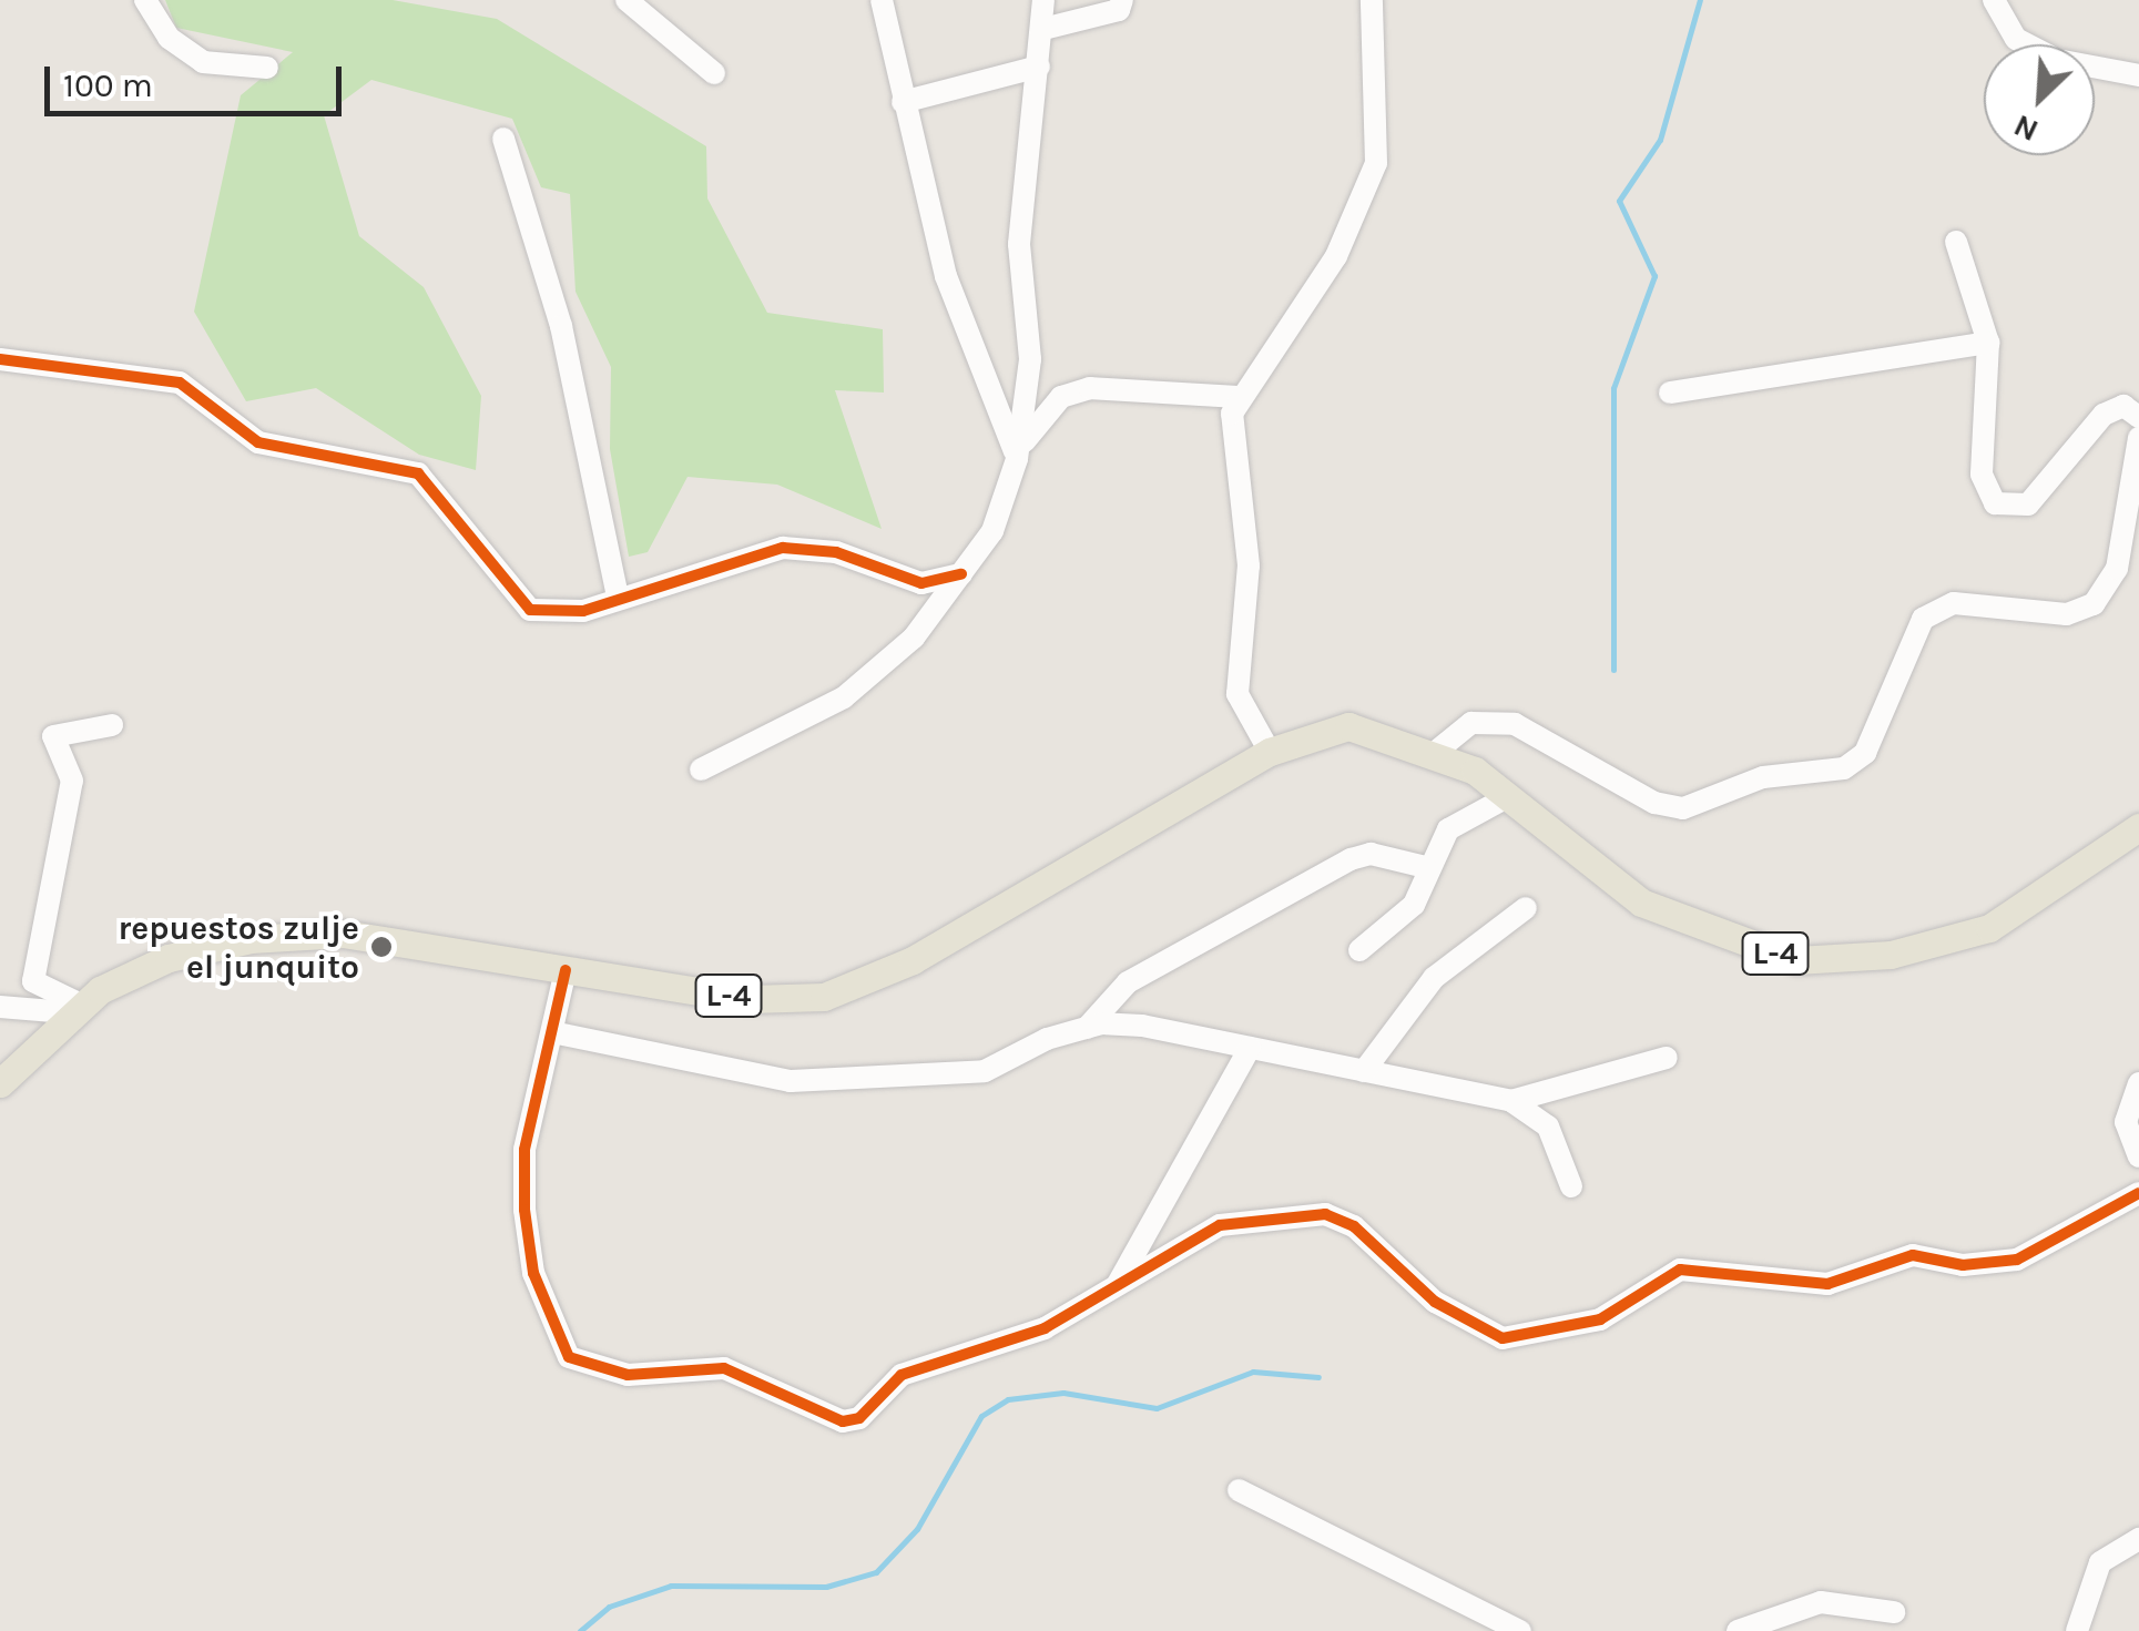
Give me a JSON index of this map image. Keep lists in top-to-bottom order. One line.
{"streets":{"main road":["L-4"]},"places":["repuestos zulje el junquito"],"scale_bar":"100 m","north":"bottom left"}
